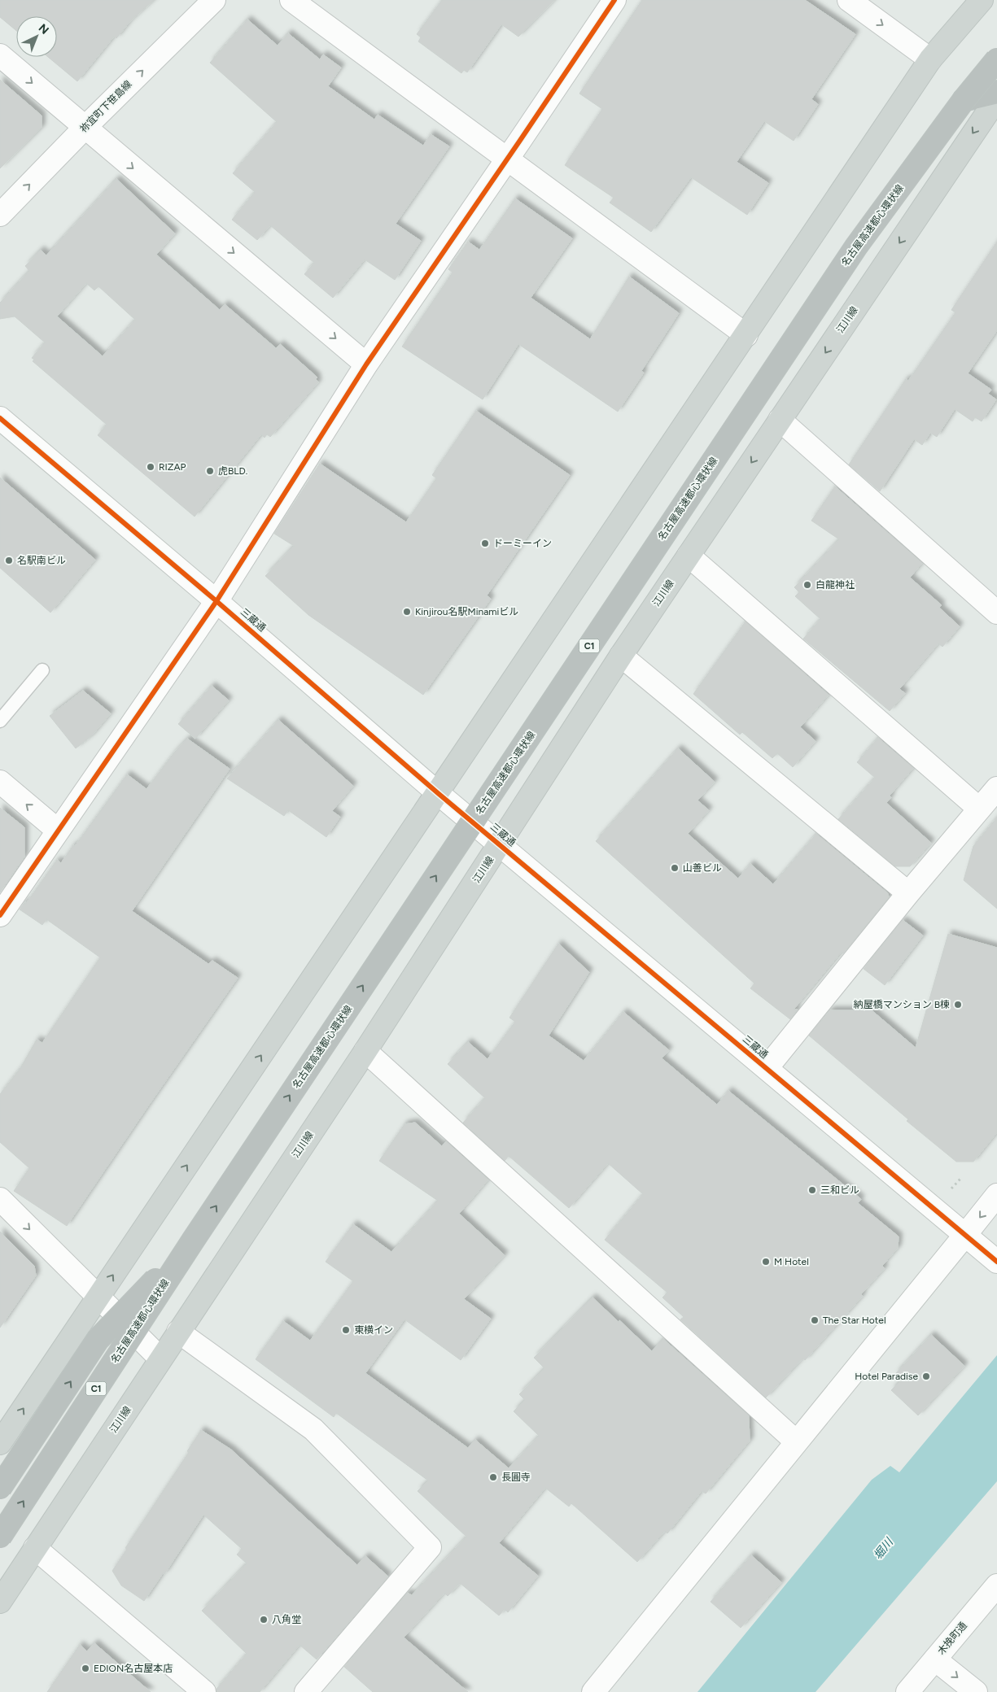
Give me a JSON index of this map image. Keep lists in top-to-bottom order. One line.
{"streets":{"highway":["名古屋高速都心環状線","C1"],"main road":["江川線"],"street":["祢宜町下笹島線","三蔵通","木挽町通"]},"crossings":[["江川線","三蔵通"]],"one_way":["祢宜町下笹島線","名古屋高速都心環状線"],"water":["堀川"],"places":["RIZAP","虎BLD.","ドーミーイン","名駅南ビル","白龍神社","Kinjirou名駅Minamiビル","山善ビル","納屋橋マンション B棟","三和ビル","M Hotel","The Star Hotel","東横イン","Hotel Paradise","長圓寺","八角堂","EDION名古屋本店"],"north":"top right"}
